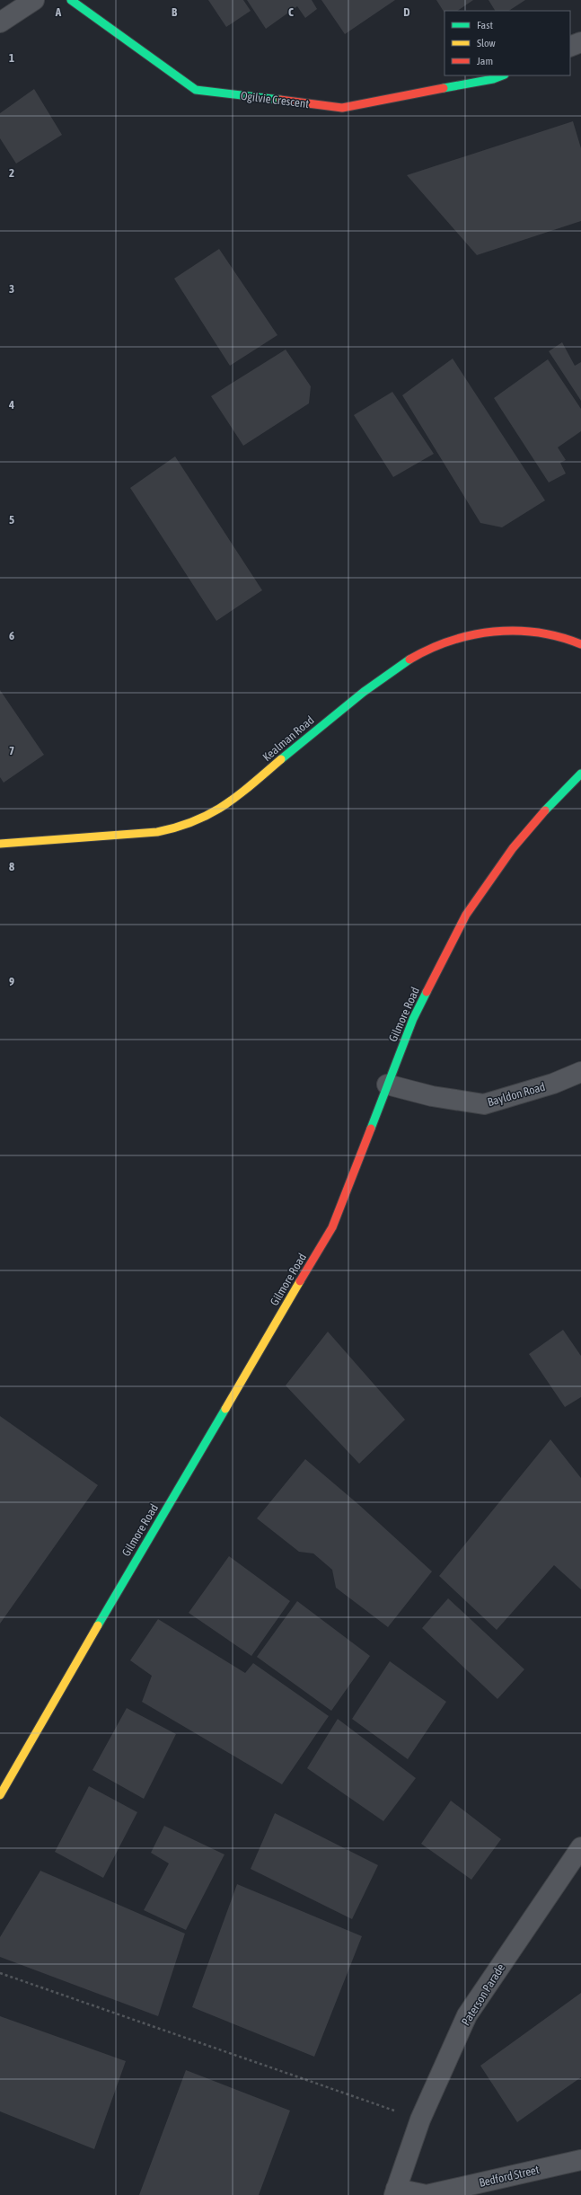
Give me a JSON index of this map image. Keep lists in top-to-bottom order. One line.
{"streets":{"street":["Ogilvie Crescent","Kealman Road","Gilmore Road","Bayldon Road","Paterson Parade","Bedford Street"]},"crossings":[["Gilmore Road","Bayldon Road"],["Paterson Parade","Bedford Street"]],"legend":["Fast","Slow","Jam"],"grid":{"columns":["A","B","C","D"],"rows":["1","2","3","4","5","6","7","8","9"]}}
